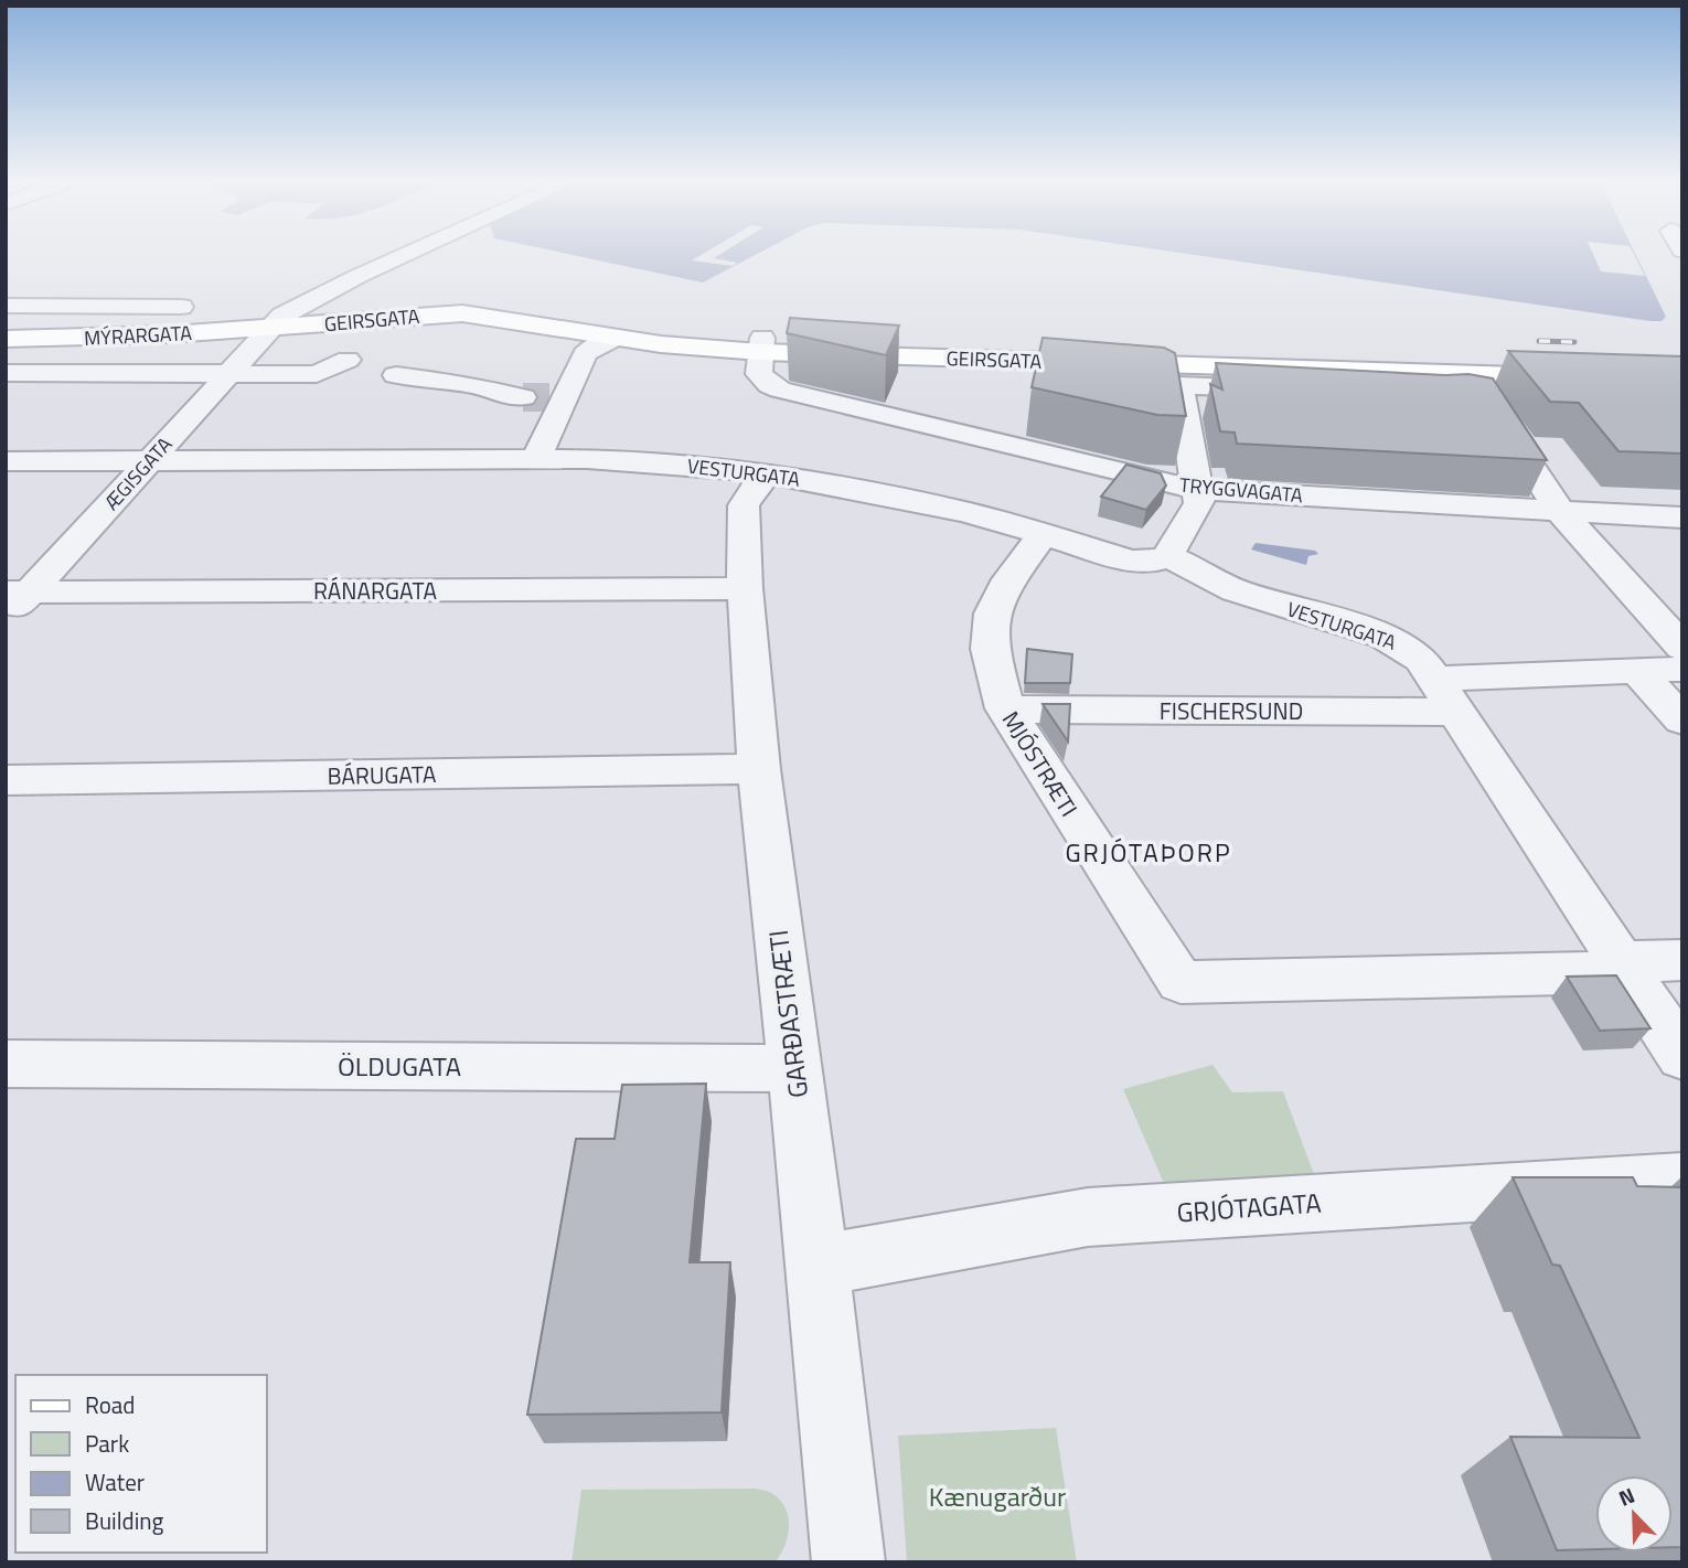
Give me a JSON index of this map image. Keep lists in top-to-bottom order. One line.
{"streets":{"main road":["GEIRSGATA","MÝRARGATA"],"street":["VESTURGATA","ÆGISGATA","TRYGGVAGATA","RÁNARGATA","FISCHERSUND","MJÓSTRÆTI","BÁRUGATA","GARÐASTRÆTI","ÖLDUGATA","GRJÓTAGATA"]},"crossings":[["GEIRSGATA","MÝRARGATA"],["GEIRSGATA","ÆGISGATA"],["GEIRSGATA","TRYGGVAGATA"],["MÝRARGATA","ÆGISGATA"],["VESTURGATA","ÆGISGATA"],["VESTURGATA","FISCHERSUND"],["VESTURGATA","MJÓSTRÆTI"],["VESTURGATA","GARÐASTRÆTI"],["ÆGISGATA","RÁNARGATA"],["RÁNARGATA","GARÐASTRÆTI"],["FISCHERSUND","MJÓSTRÆTI"],["BÁRUGATA","GARÐASTRÆTI"],["GARÐASTRÆTI","ÖLDUGATA"],["GARÐASTRÆTI","GRJÓTAGATA"]],"districts":["GRJÓTAÞORP"],"parks":["Kænugarður"],"legend":["Road","Park","Water","Building"],"north":"top left"}
